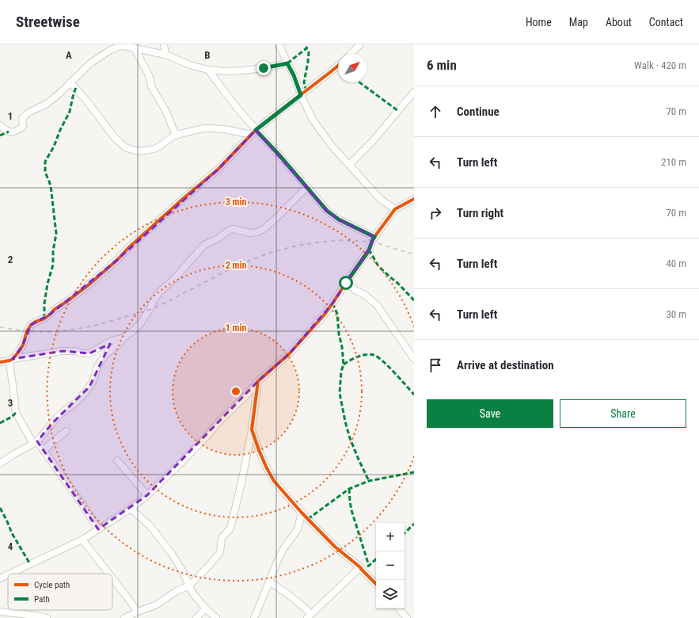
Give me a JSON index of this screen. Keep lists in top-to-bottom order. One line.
{"legend":["Cycle path","Path"],"north":"top right","page":{"header":"Streetwise","nav":["Home","Map","About","Contact"],"heading":["6 min","Walk · 420 m"],"list":[["Continue","70 m"],["Turn left","210 m"],["Turn right","70 m"],["Turn left","40 m"],["Turn left","30 m"],"Arrive at destination"],"buttons":["Save","Share"],"map_buttons":["+","−"]},"grid":{"columns":["A","B"],"rows":["1","2","3","4"]},"rings":["3 min","2 min","1 min"]}
